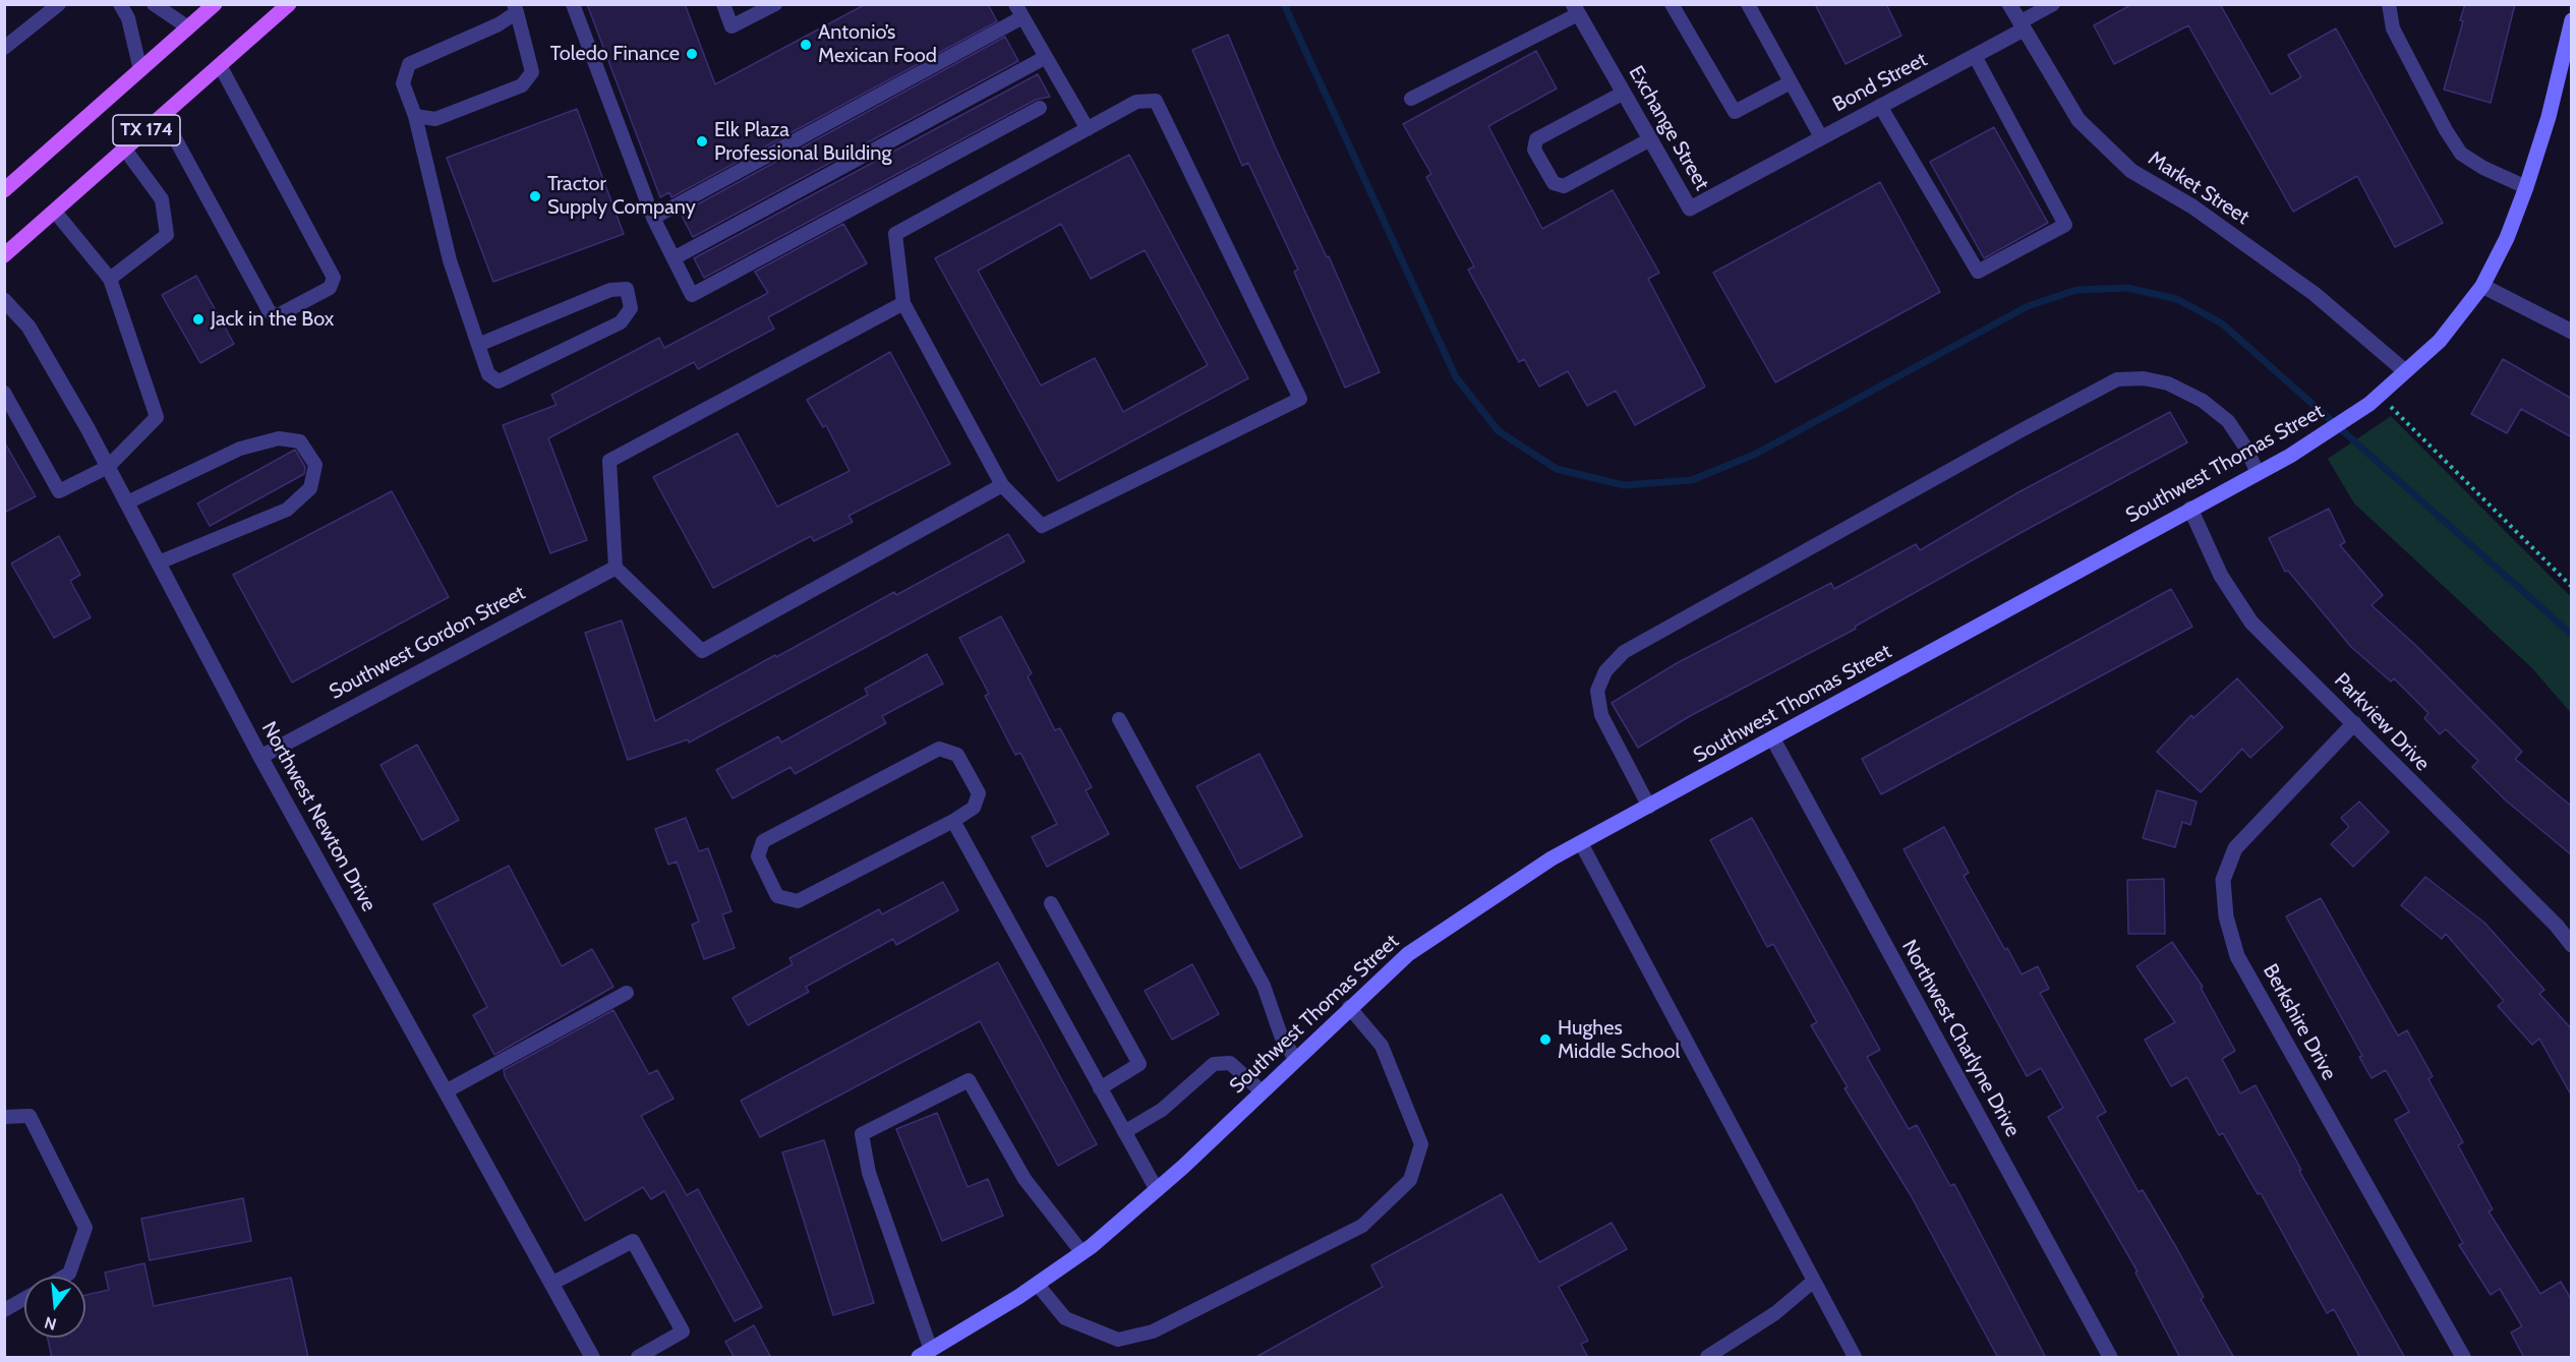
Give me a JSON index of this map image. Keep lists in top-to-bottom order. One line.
{"streets":{"main road":["TX 174"],"street":["Bond Street","Exchange Street","Market Street","Southwest Thomas Street","Southwest Gordon Street","Parkview Drive","Northwest Newton Drive","Berkshire Drive","Northwest Charlyne Drive"]},"crossings":[["Bond Street","Exchange Street"],["Bond Street","Market Street"],["Market Street","Southwest Thomas Street"],["Southwest Thomas Street","Parkview Drive"],["Southwest Thomas Street","Northwest Charlyne Drive"],["Southwest Gordon Street","Northwest Newton Drive"],["Parkview Drive","Berkshire Drive"]],"places":["Antonio’s Mexican Food","Toledo Finance","Elk Plaza Professional Building","Tractor Supply Company","Jack in the Box","Hughes Middle School"],"north":"bottom"}
